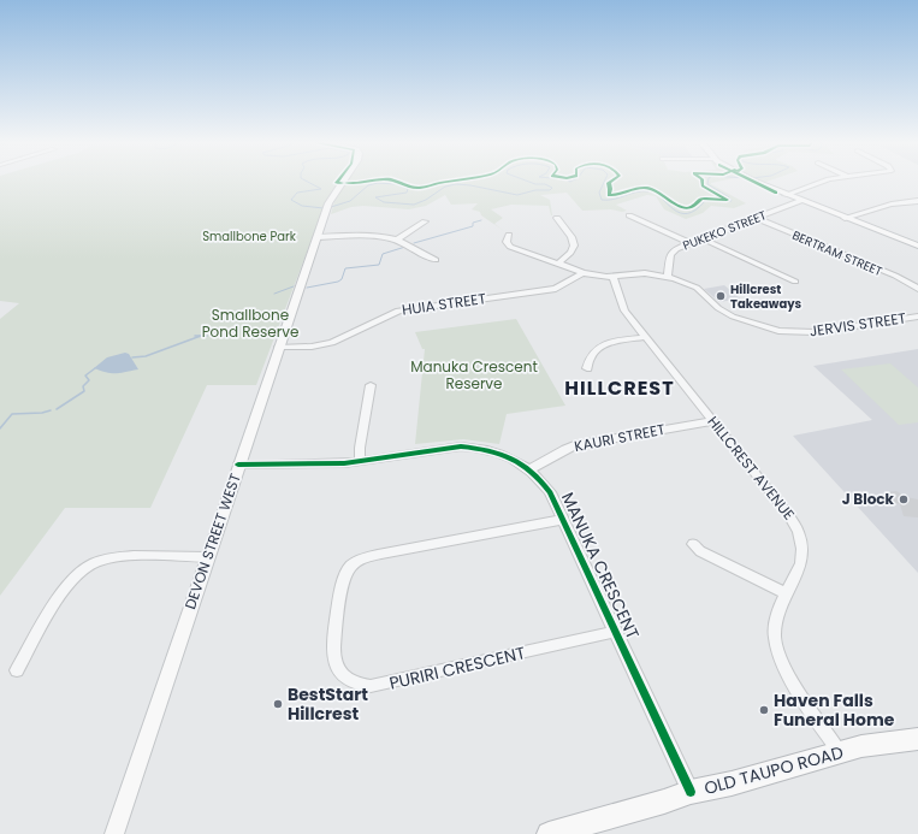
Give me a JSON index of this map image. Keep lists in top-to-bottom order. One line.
{"streets":{"highway":["OLD TAUPO ROAD"],"main road":["DEVON STREET WEST"],"street":["PUKEKO STREET","BERTRAM STREET","HUIA STREET","JERVIS STREET","KAURI STREET","HILLCREST AVENUE","MANUKA CRESCENT","PURIRI CRESCENT"]},"crossings":[["PUKEKO STREET","BERTRAM STREET"],["PUKEKO STREET","JERVIS STREET"],["HUIA STREET","JERVIS STREET"],["HUIA STREET","DEVON STREET WEST"],["JERVIS STREET","HILLCREST AVENUE"],["KAURI STREET","HILLCREST AVENUE"],["KAURI STREET","MANUKA CRESCENT"],["HILLCREST AVENUE","OLD TAUPO ROAD"],["DEVON STREET WEST","MANUKA CRESCENT"],["MANUKA CRESCENT","PURIRI CRESCENT"],["MANUKA CRESCENT","OLD TAUPO ROAD"]],"districts":["HILLCREST"],"parks":["Smallbone Park","Smallbone Pond Reserve","Manuka Crescent Reserve"],"places":["Hillcrest Takeaways","J Block","BestStart Hillcrest","Haven Falls Funeral Home"]}
